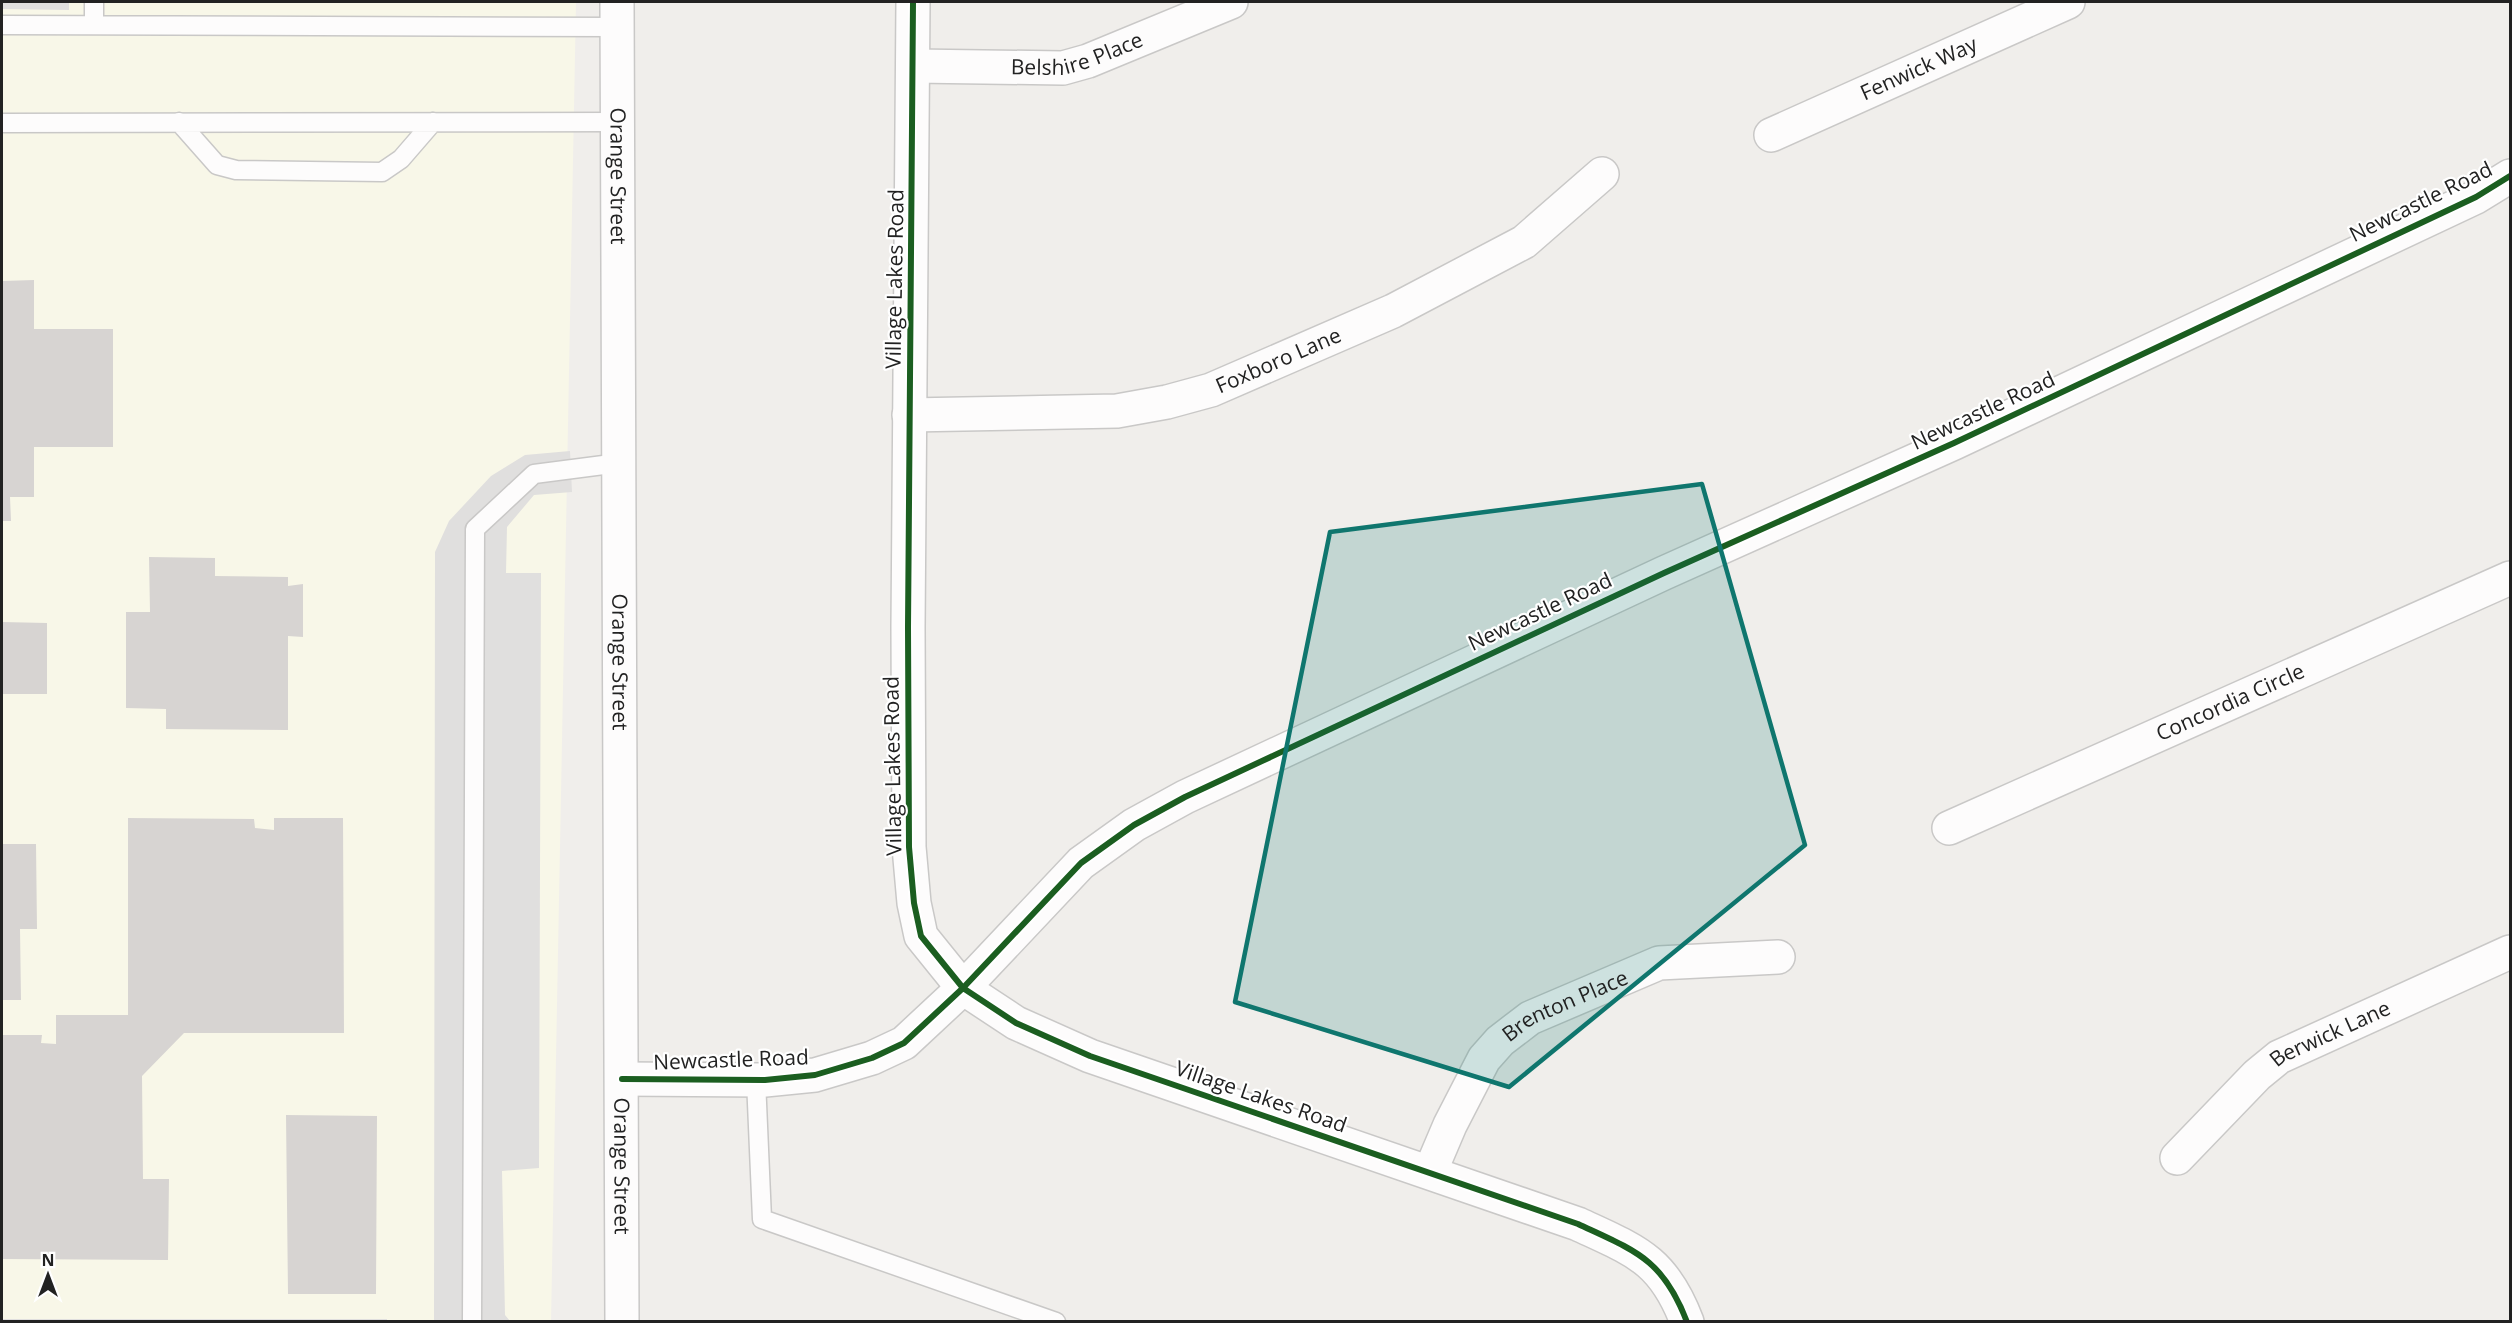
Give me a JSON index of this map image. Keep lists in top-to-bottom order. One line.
{"streets":{"street":["Belshire Place","Fenwick Way","Orange Street","Newcastle Road","Village Lakes Road","Foxboro Lane","Concordia Circle","Brenton Place","Berwick Lane"]},"crossings":[["Belshire Place","Village Lakes Road"],["Orange Street","Newcastle Road"],["Newcastle Road","Village Lakes Road"],["Village Lakes Road","Foxboro Lane"],["Village Lakes Road","Brenton Place"]],"north":"top"}
